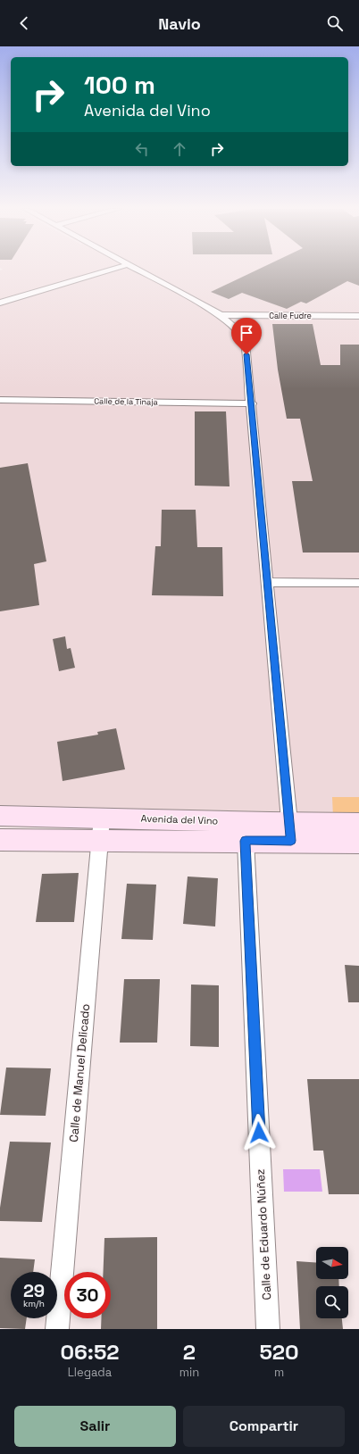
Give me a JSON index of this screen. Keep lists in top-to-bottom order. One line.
{"streets":{"street":["Calle Fudre","Calle de la Tinaja","Avenida del Vino","Calle de Manuel Delicado","Calle de Eduardo Núñez"]},"crossings":[["Avenida del Vino","Calle de Manuel Delicado"],["Avenida del Vino","Calle de Eduardo Núñez"]],"north":"right","page":{"header":"Navio","turn":["100 m","Avenida del Vino"],"speed":"29 km/h","limit":"30","eta":["06:52","Llegada","2","min","520","m"],"buttons":["Salir","Compartir"]}}
